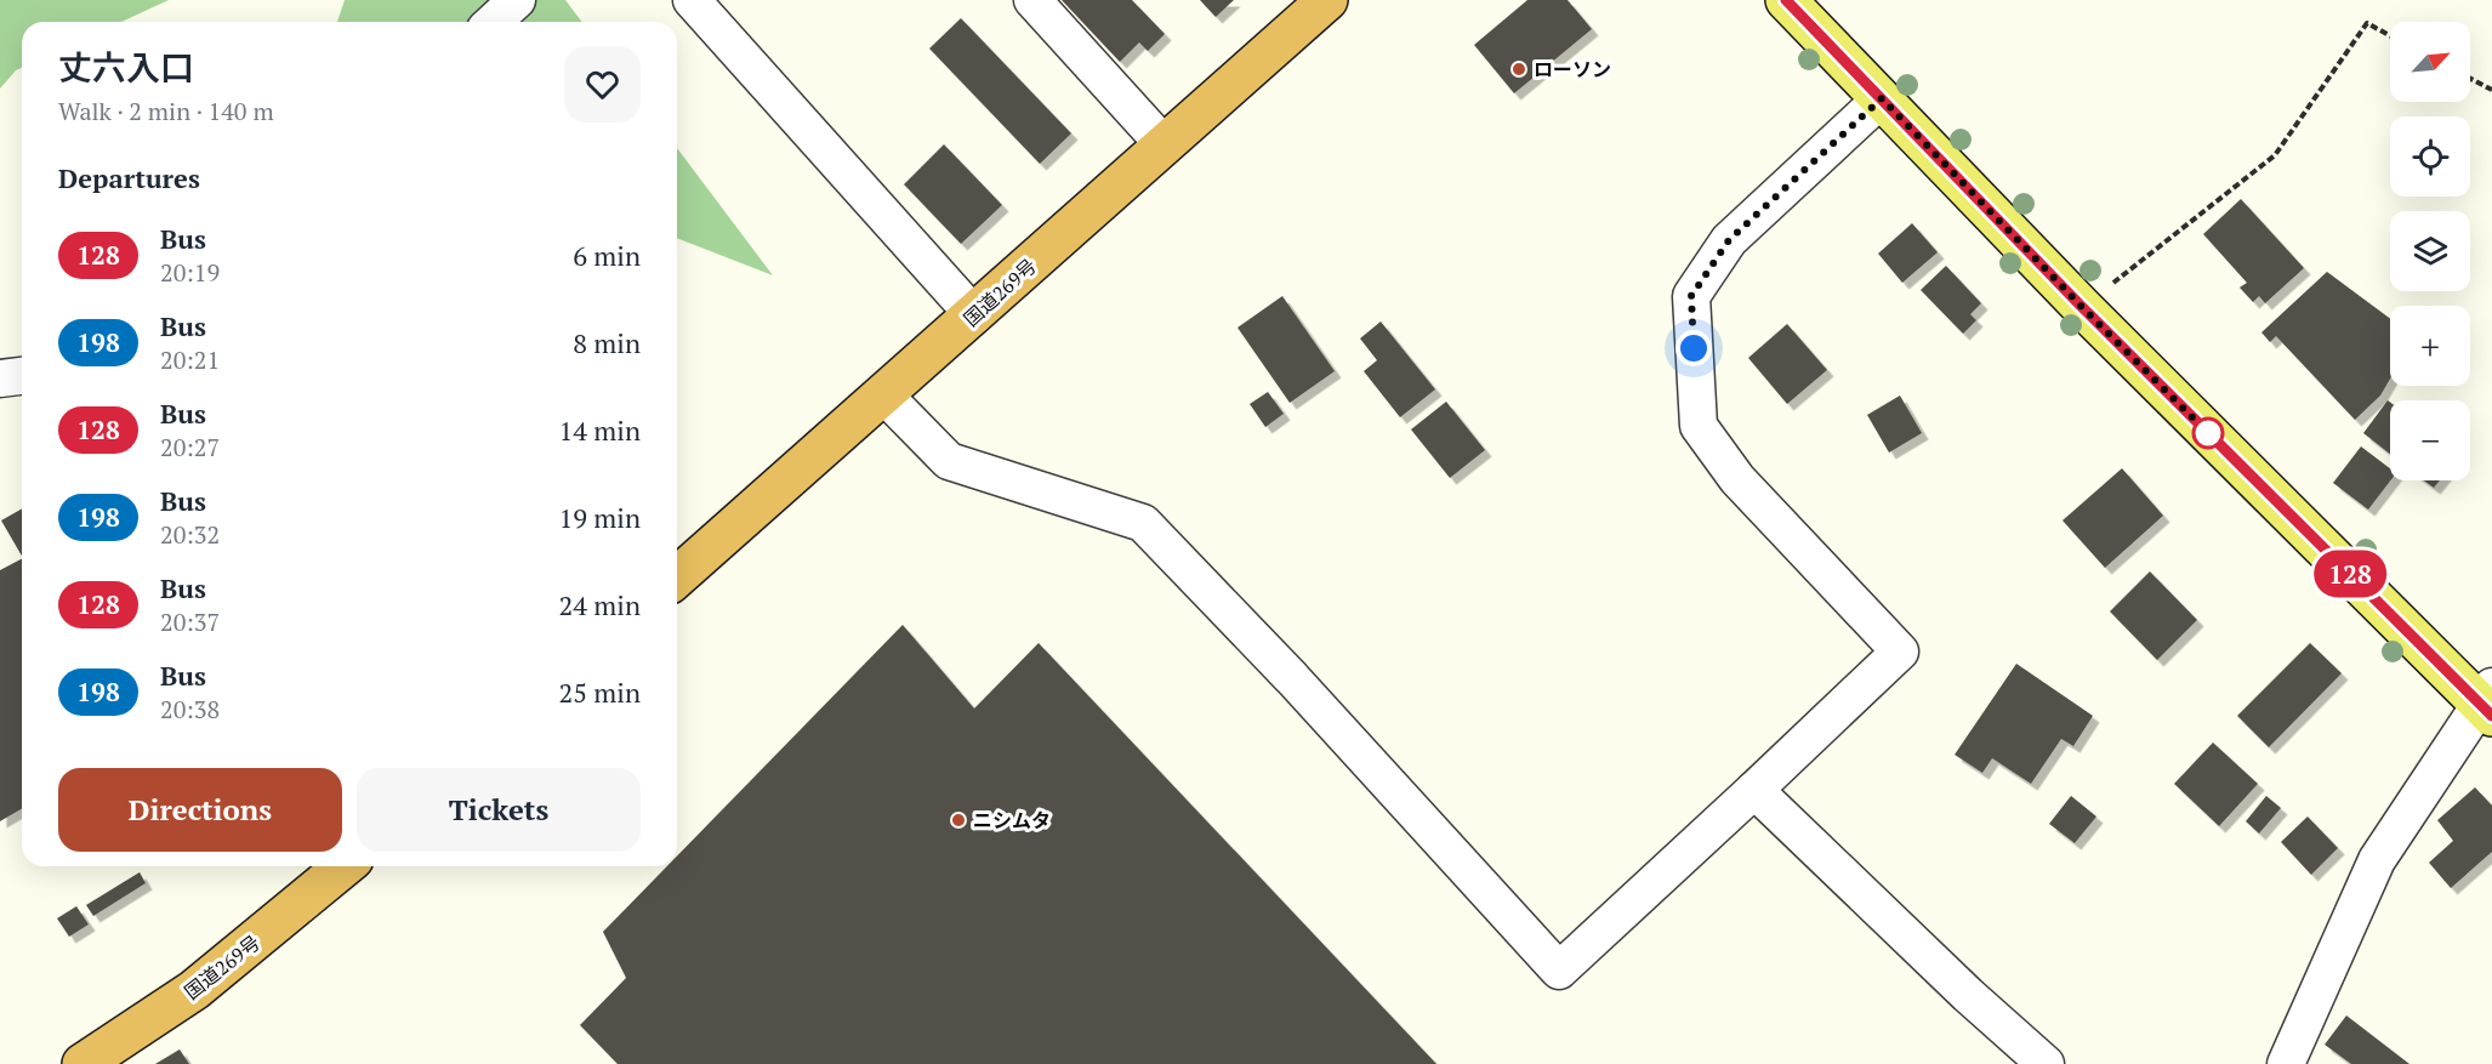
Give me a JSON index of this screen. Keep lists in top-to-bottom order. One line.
{"streets":{"highway":["国道269号"]},"places":["ローソン","ニシムタ"],"lines":["bus line 128"],"north":"top right","page":{"on_map":"128","map_buttons":["+","−"],"heading":[["丈六入口","Walk · 2 min · 140 m"],"Departures"],"list":[{"mark":"128","name":"Bus","note":"20:19","value":"6 min"},{"mark":"198","name":"Bus","note":"20:21","value":"8 min"},{"mark":"128","name":"Bus","note":"20:27","value":"14 min"},{"mark":"198","name":"Bus","note":"20:32","value":"19 min"},{"mark":"128","name":"Bus","note":"20:37","value":"24 min"},{"mark":"198","name":"Bus","note":"20:38","value":"25 min"}],"buttons":["Directions","Tickets"]}}
